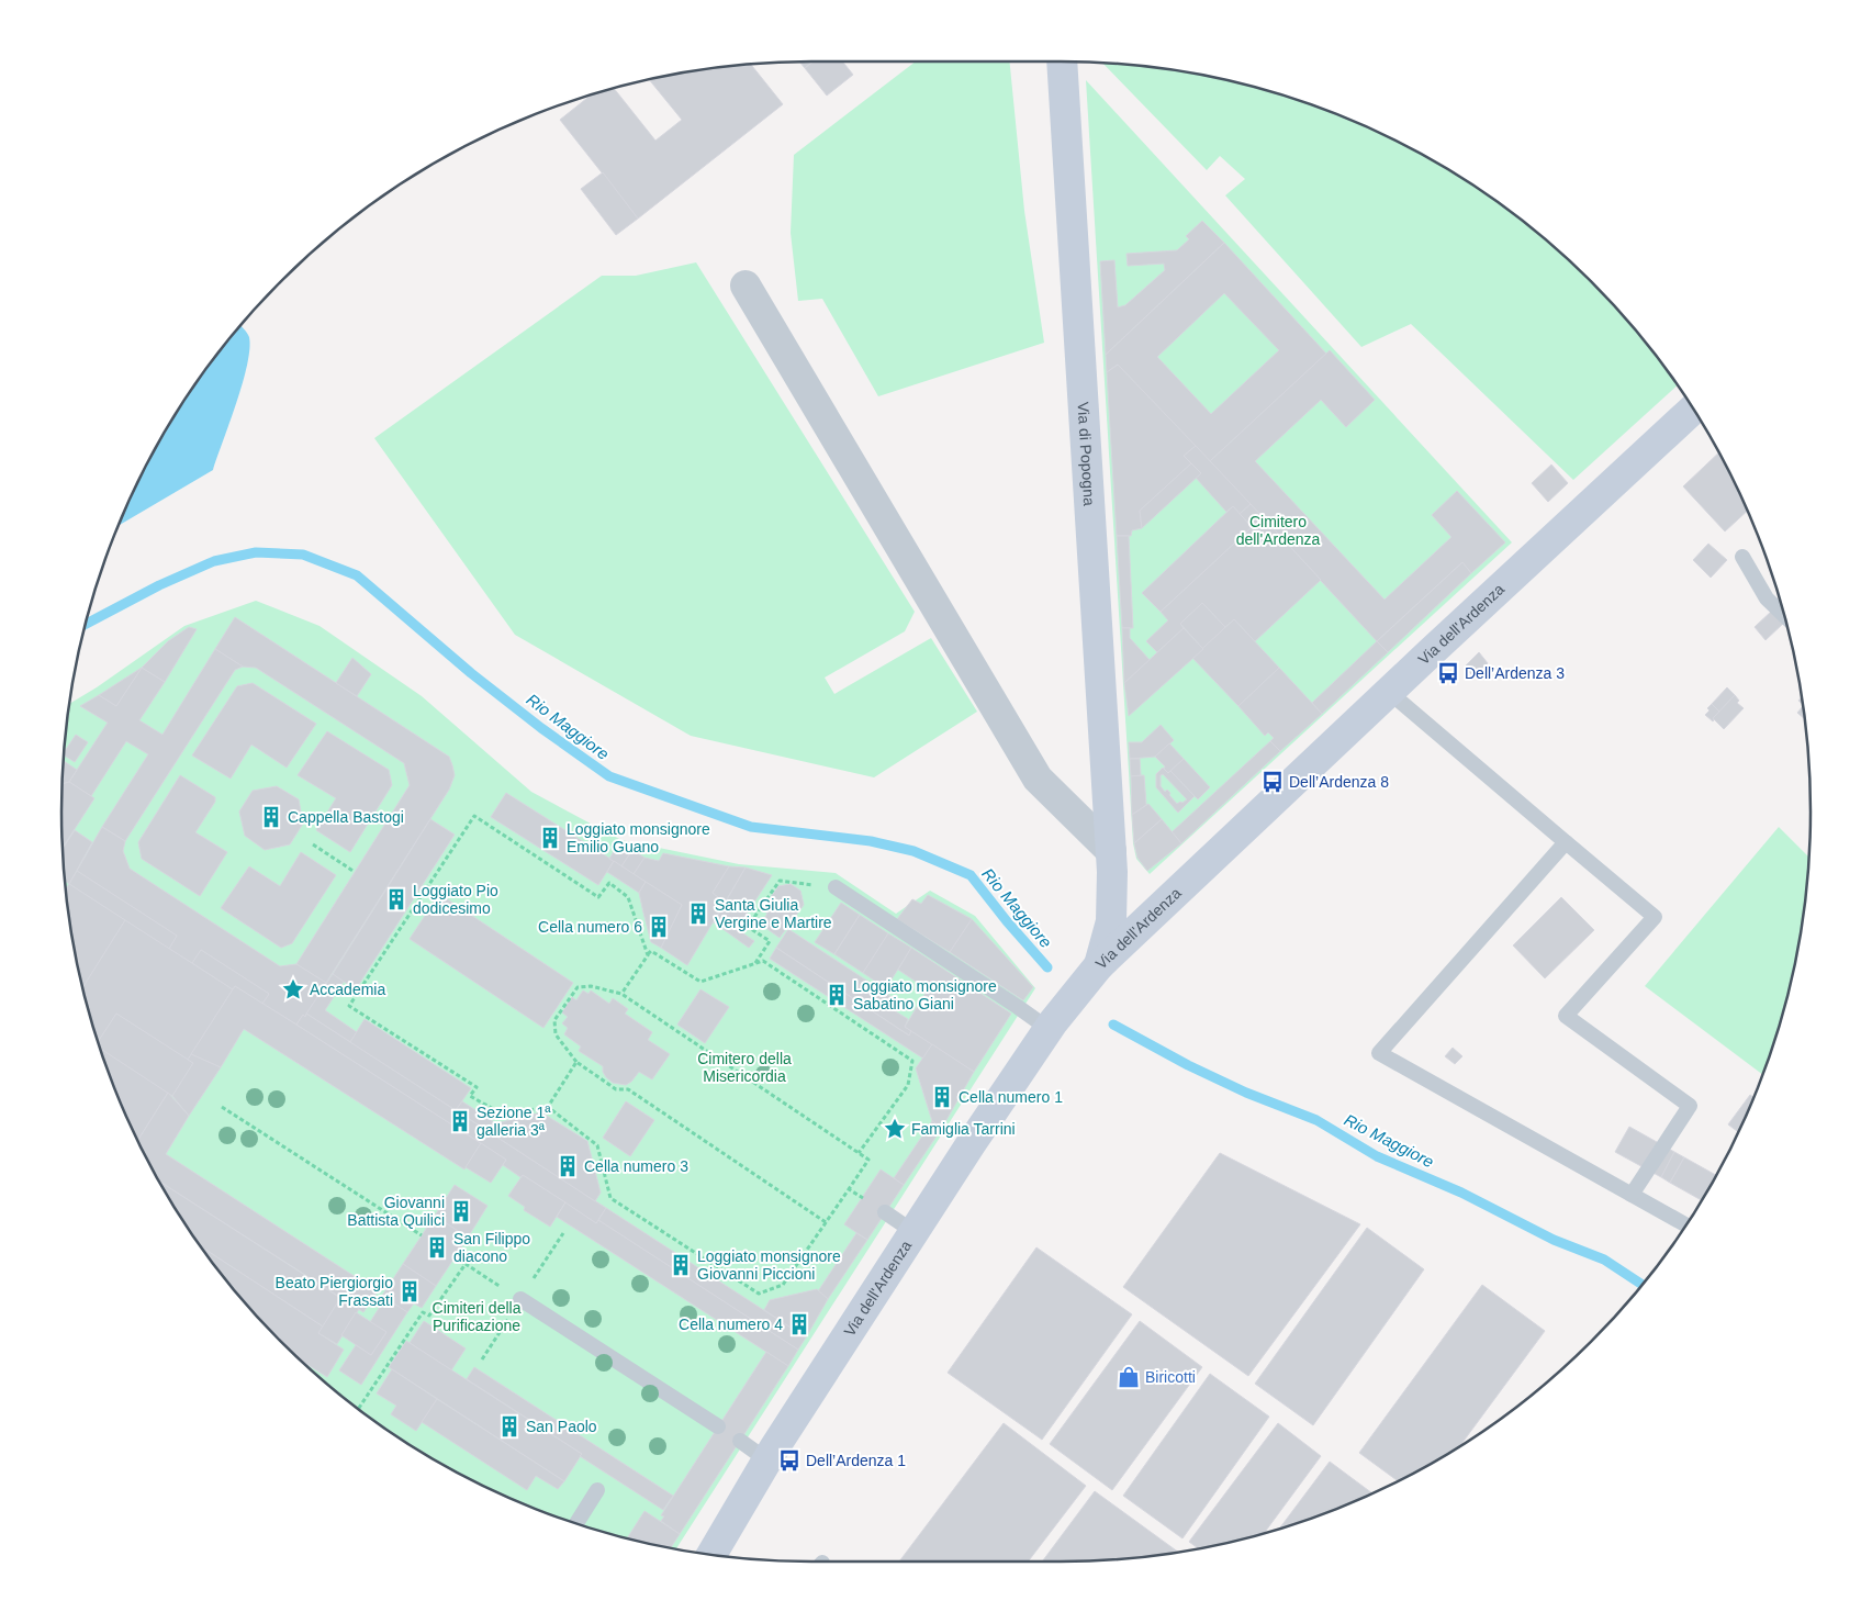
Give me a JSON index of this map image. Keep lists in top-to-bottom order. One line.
{"streets":{"main road":["Via di Popogna","Via dell'Ardenza"]},"crossings":[["Via di Popogna","Via dell'Ardenza"]],"water":["Rio Maggiore"],"parks":["Cimitero dell'Ardenza","Cimitero della Misericordia","Cimiteri della Purificazione"],"places":{"bus stop":["Dell’Ardenza 3","Dell’Ardenza 8","Dell’Ardenza 1"],"building":["Cappella Bastogi","Loggiato monsignore Emilio Guano","Loggiato Pio dodicesimo","Santa Giulia Vergine e Martire","Cella numero 6","Loggiato monsignore Sabatino Giani","Cella numero 1","Sezione 1ª galleria 3ª","Cella numero 3","Giovanni Battista Quilici","San Filippo diacono","Loggiato monsignore Giovanni Piccioni","Beato Piergiorgio Frassati","Cella numero 4","San Paolo"],"place":["Accademia","Famiglia Tarrini"],"shop":["Biricotti"]}}
